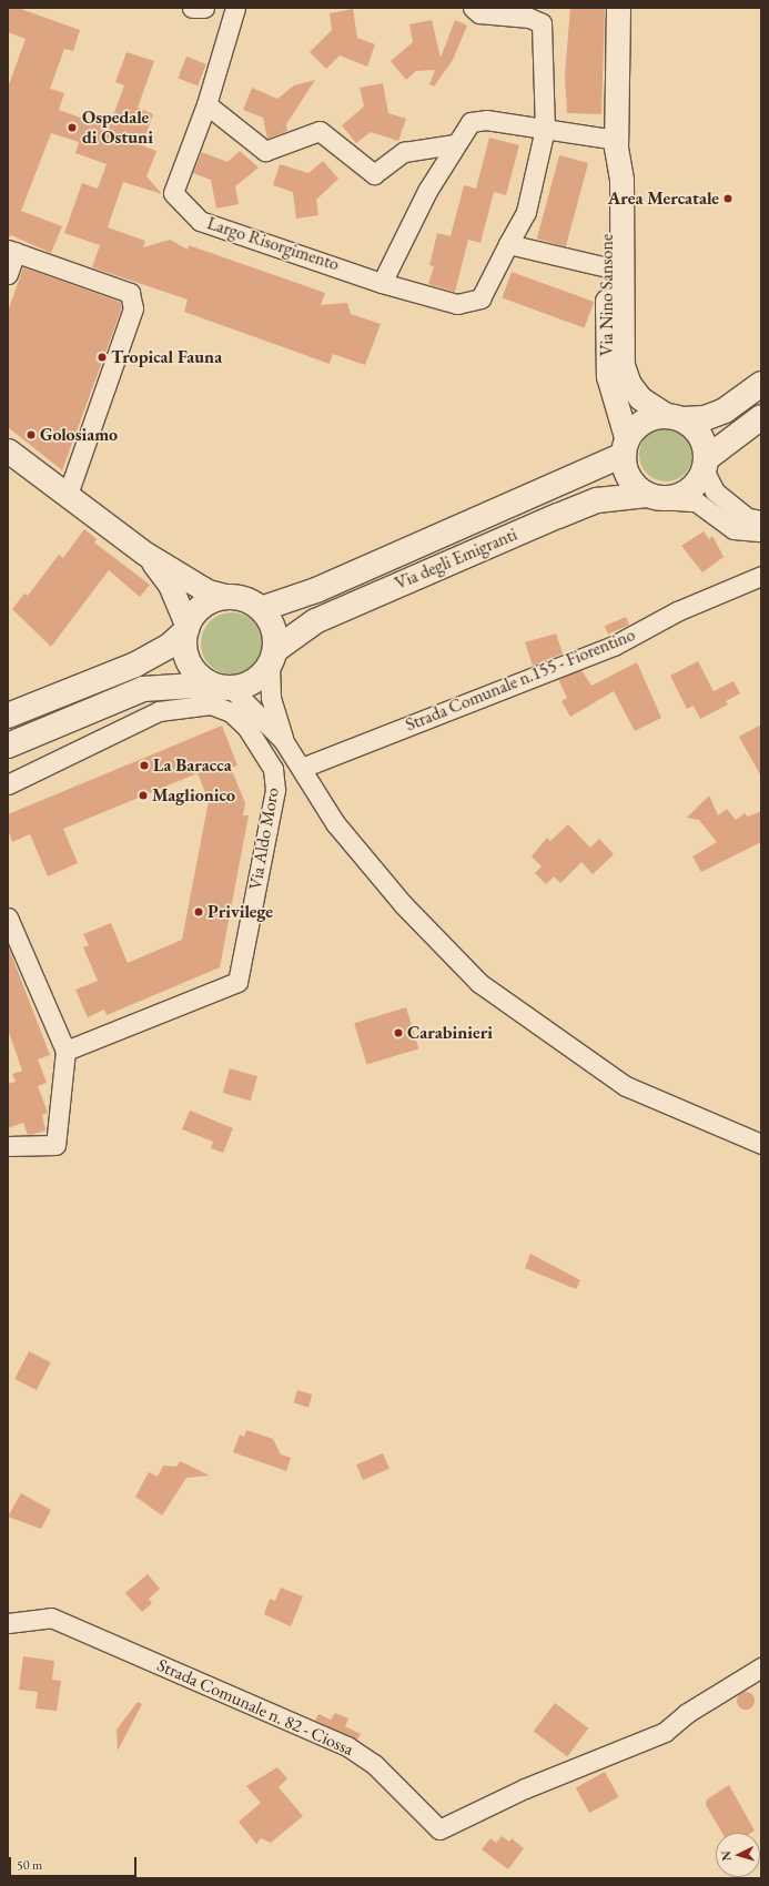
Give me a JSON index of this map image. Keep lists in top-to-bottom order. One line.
{"streets":{"main road":["Via degli Emigranti"],"street":["Largo Risorgimento","Via Nino Sansone","Strada Comunale n.155 - Fiorentino","Via Aldo Moro","Strada Comunale n. 82 - Ciossa"]},"crossings":[["Via Nino Sansone","Via degli Emigranti"]],"places":["Ospedale di Ostuni","Area Mercatale","Tropical Fauna","Golosiamo","La Baracca","Maglionico","Privilege","Carabinieri"],"scale_bar":"50 m","north":"left"}
